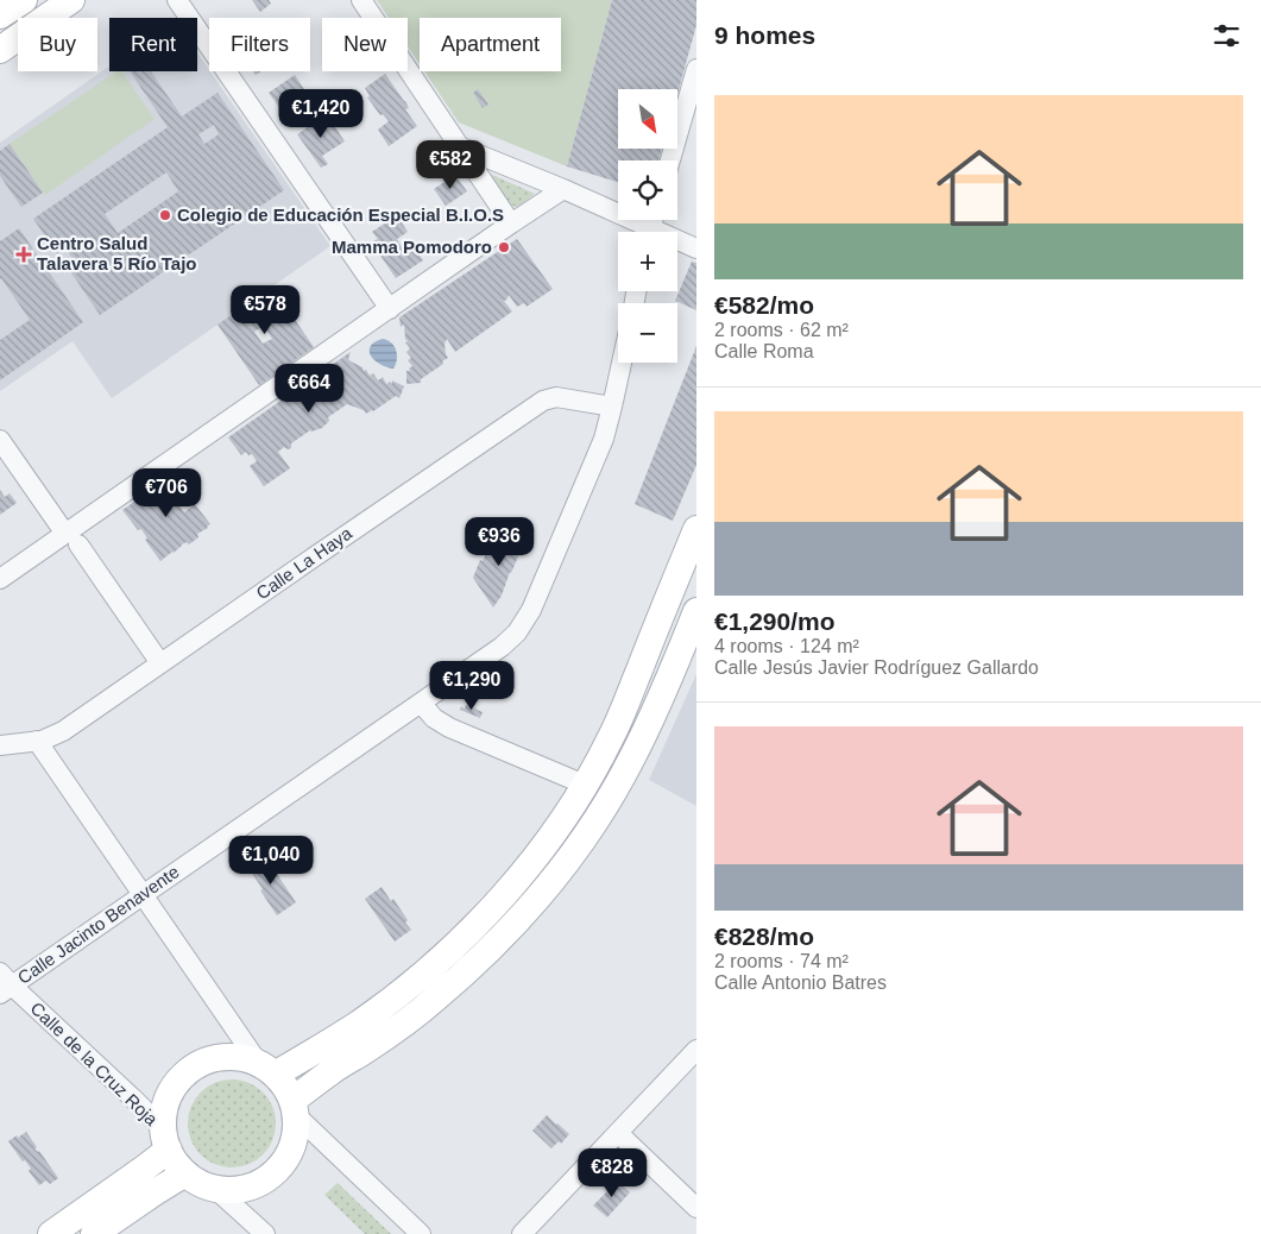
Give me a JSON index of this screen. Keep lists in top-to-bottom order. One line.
{"streets":{"street":["Calle La Haya","Calle Jacinto Benavente","Calle de la Cruz Roja"]},"crossings":[["Calle La Haya","Calle Jacinto Benavente"],["Calle Jacinto Benavente","Calle de la Cruz Roja"]],"places":{"other":["Colegio de Educación Especial B.I.O.S","Mamma Pomodoro"],"health":["Centro Salud Talavera 5 Río Tajo"]},"north":"bottom right","page":{"heading":"9 homes","chip":["Buy","Rent","Filters","New","Apartment"],"list":[{"name":"€582/mo","note":"2 rooms · 62 m² · Calle Roma"},{"name":"€1,290/mo","note":"4 rooms · 124 m² · Calle Jesús Javier Rodríguez Gallardo"},{"name":"€828/mo","note":"2 rooms · 74 m² · Calle Antonio Batres"}],"map_buttons":["+","−"],"price":["€1,420","€582","€578","€664","€706","€936","€1,290","€1,040","€828"]}}
